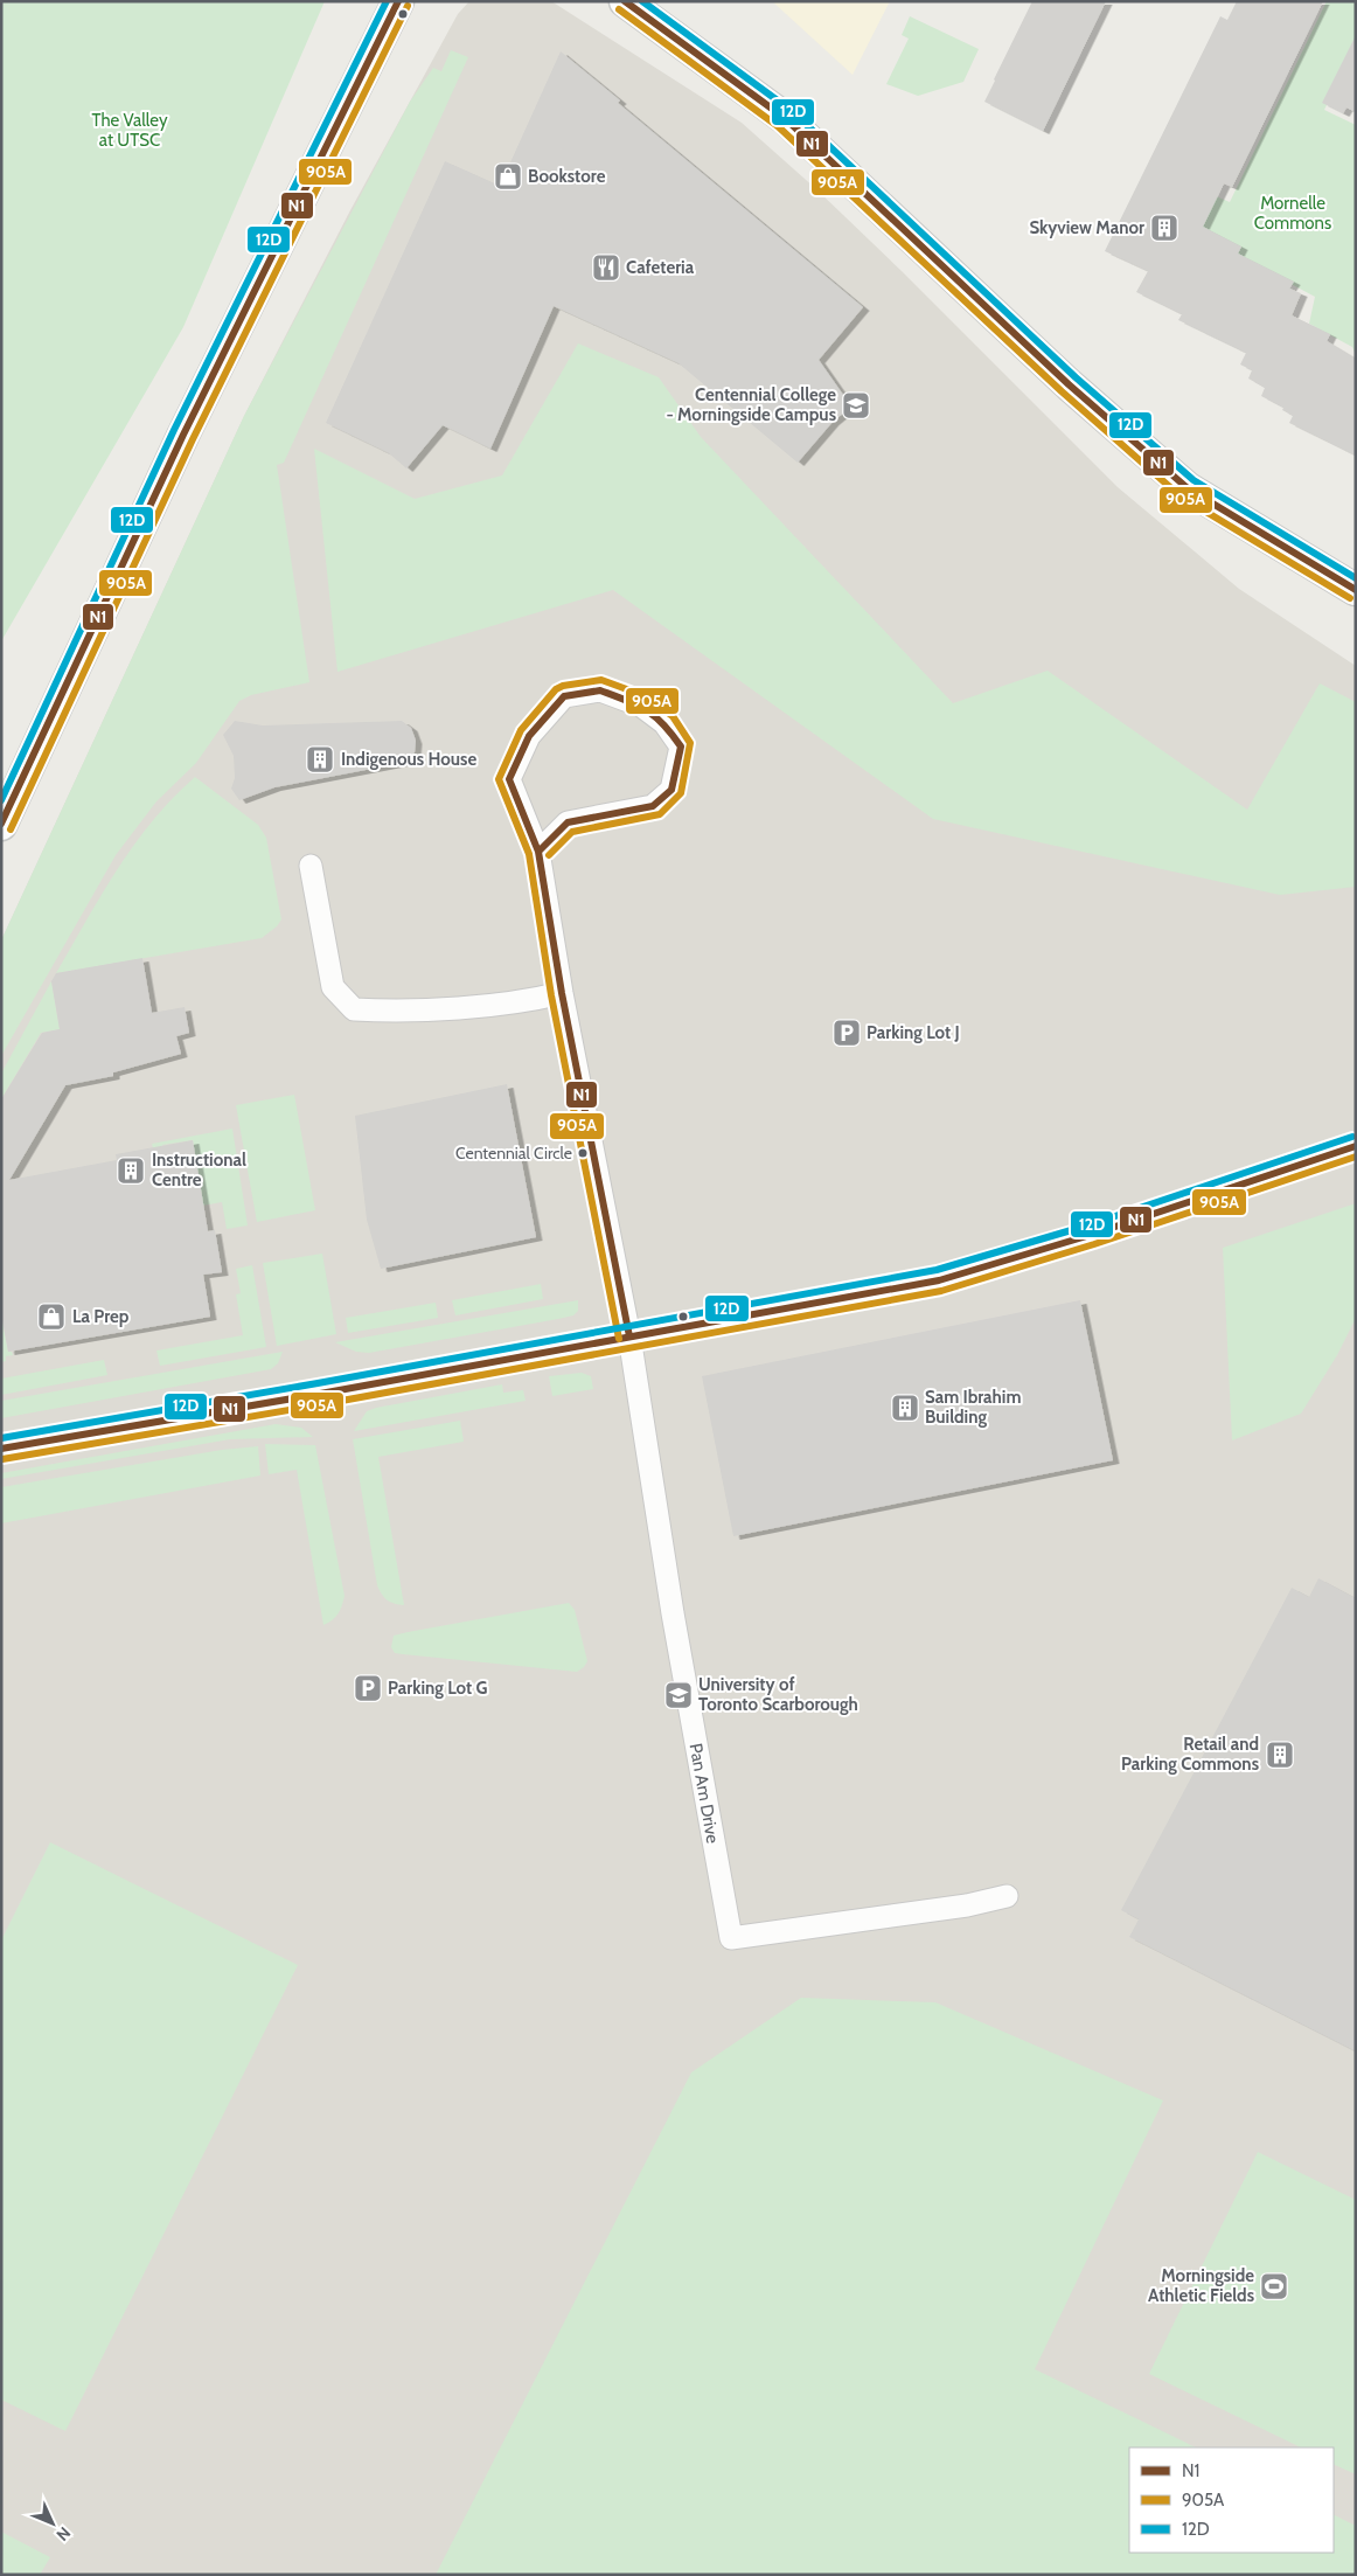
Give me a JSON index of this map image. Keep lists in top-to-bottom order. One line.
{"streets":{"street":["Pan Am Drive"]},"parks":["The Valley at UTSC","Mornelle Commons"],"places":{"shop":["Bookstore","La Prep"],"building":["Skyview Manor","Indigenous House","Instructional Centre","Sam Ibrahim Building","Retail and Parking Commons"],"restaurant":["Cafeteria"],"school or university":["Centennial College - Morningside Campus","University of Toronto Scarborough"],"parking":["Parking Lot J","Parking Lot G"],"other":["Centennial Circle"],"sports":["Morningside Athletic Fields"]},"lines":["transit line N1","transit line 12D","transit line 905A"],"legend":["N1","905A","12D"],"north":"bottom right"}
